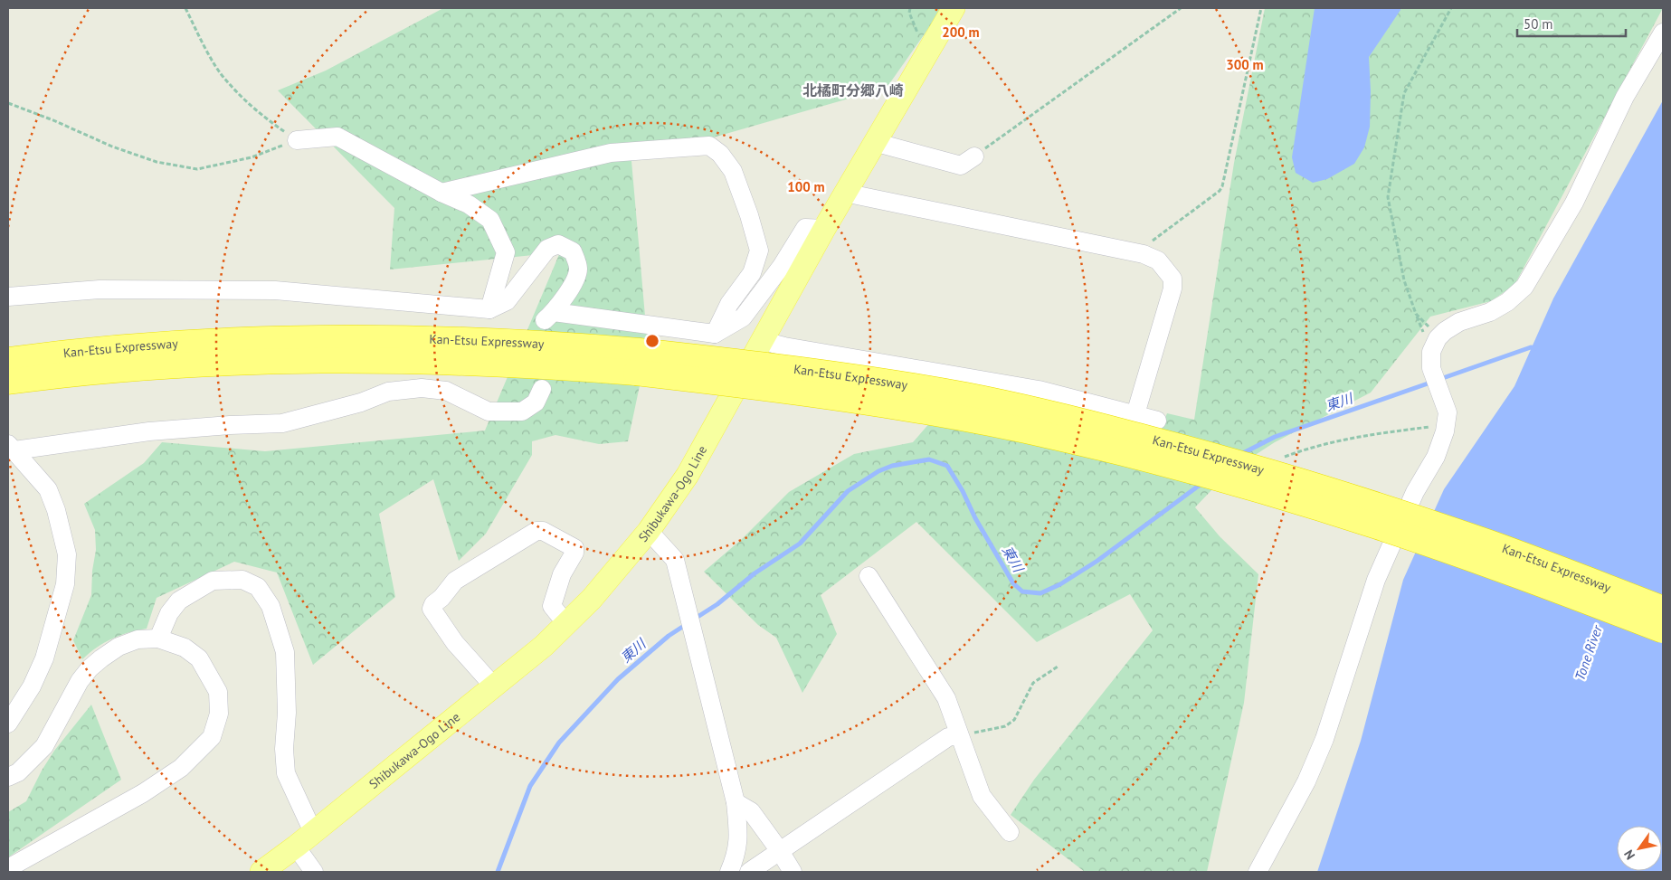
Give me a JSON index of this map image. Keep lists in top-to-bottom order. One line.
{"streets":{"highway":["Kan-Etsu Expressway"],"main road":["Shibukawa-Ogo Line"]},"districts":["北橘町分郷八崎"],"water":["東川","Tone River"],"scale_bar":"50 m","north":"bottom left","rings":["200 m","300 m","100 m"]}
